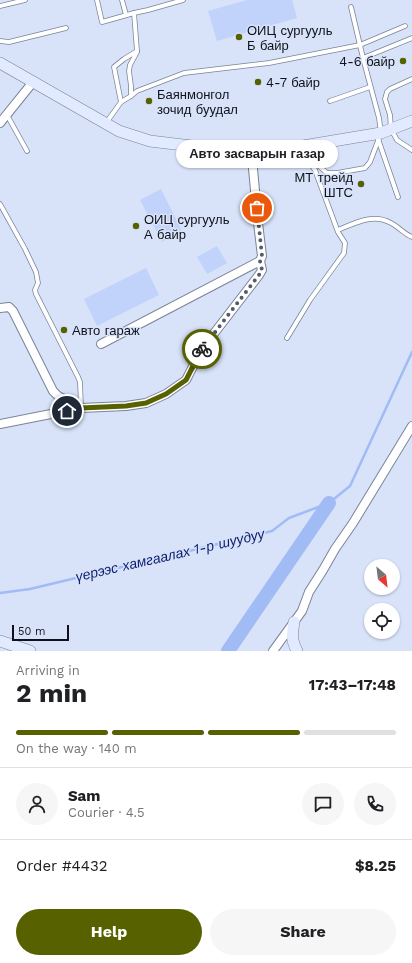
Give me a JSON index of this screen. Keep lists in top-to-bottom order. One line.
{"water":["үерээс хамгаалах 1-р шуудуу"],"places":["ОИЦ сургууль Б байр","4-6 байр","4-7 байр","Баянмонгол зочид буудал","МТ трейд ШТС","Авто засварын газар","ОИЦ сургууль А байр","Авто гараж"],"scale_bar":"50 m","north":"bottom right","page":{"bubble":"Авто засварын газар","scale":"50 m","heading":["2 min","Arriving in","17:43–17:48"],"panel":["Sam","Courier · 4.5","Order #4432","$8.25"],"bar":"On the way · 140 m","buttons":["Help","Share"]}}
